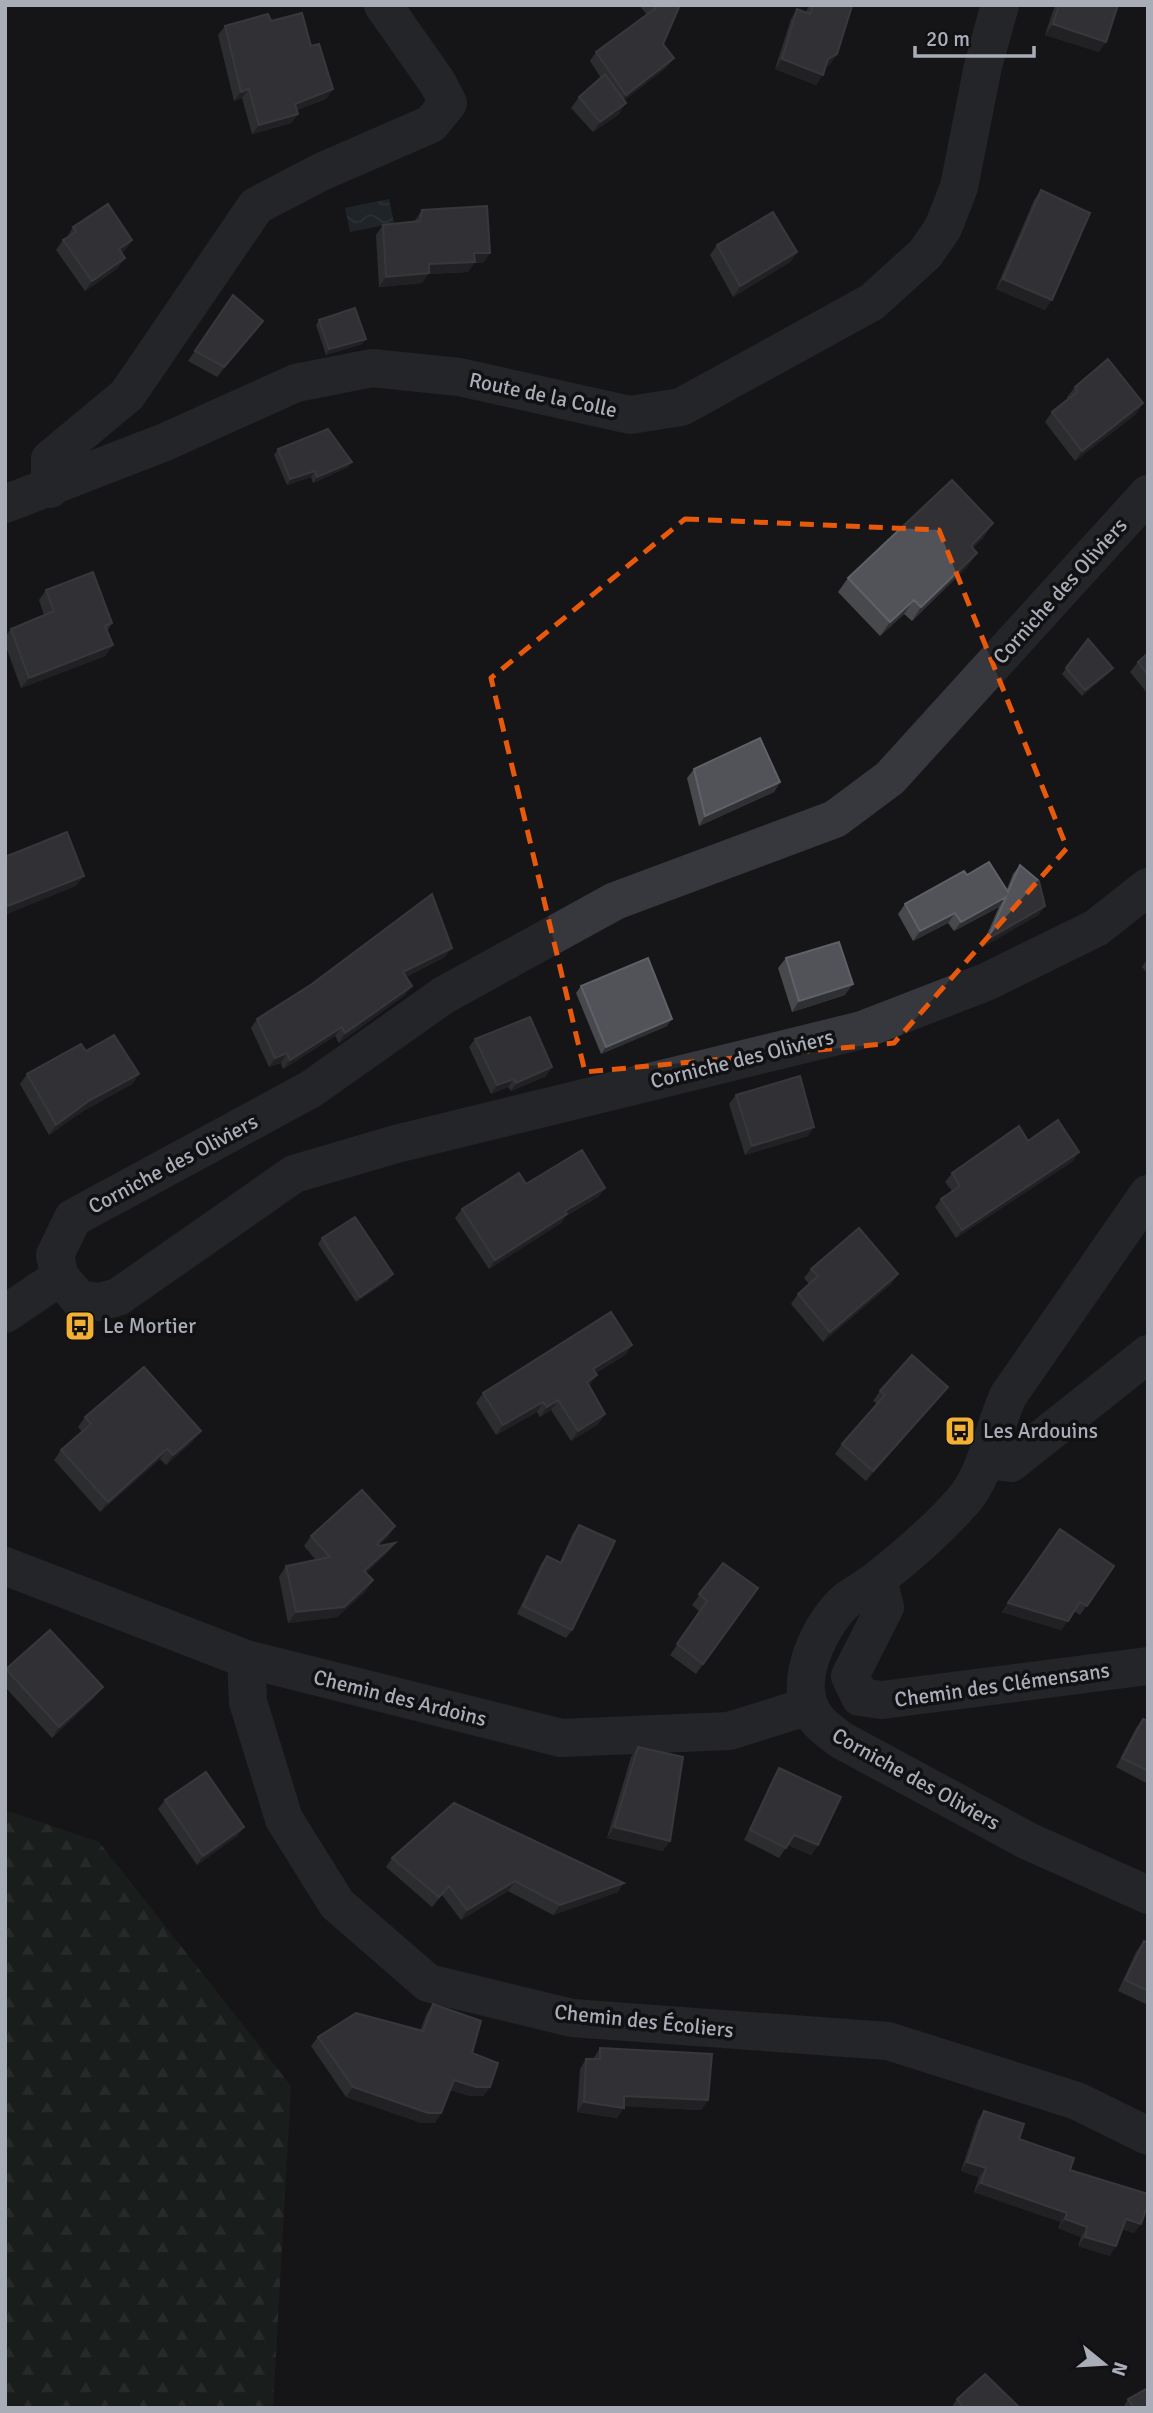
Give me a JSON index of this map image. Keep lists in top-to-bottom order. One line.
{"streets":{"street":["Route de la Colle","Corniche des Oliviers","Chemin des Clémensans","Chemin des Ardoins","Chemin des Écoliers"]},"crossings":[["Corniche des Oliviers","Chemin des Ardoins"],["Chemin des Ardoins","Chemin des Écoliers"]],"places":{"bus stop":["Le Mortier","Les Ardouins"]},"scale_bar":"20 m","north":"right"}
